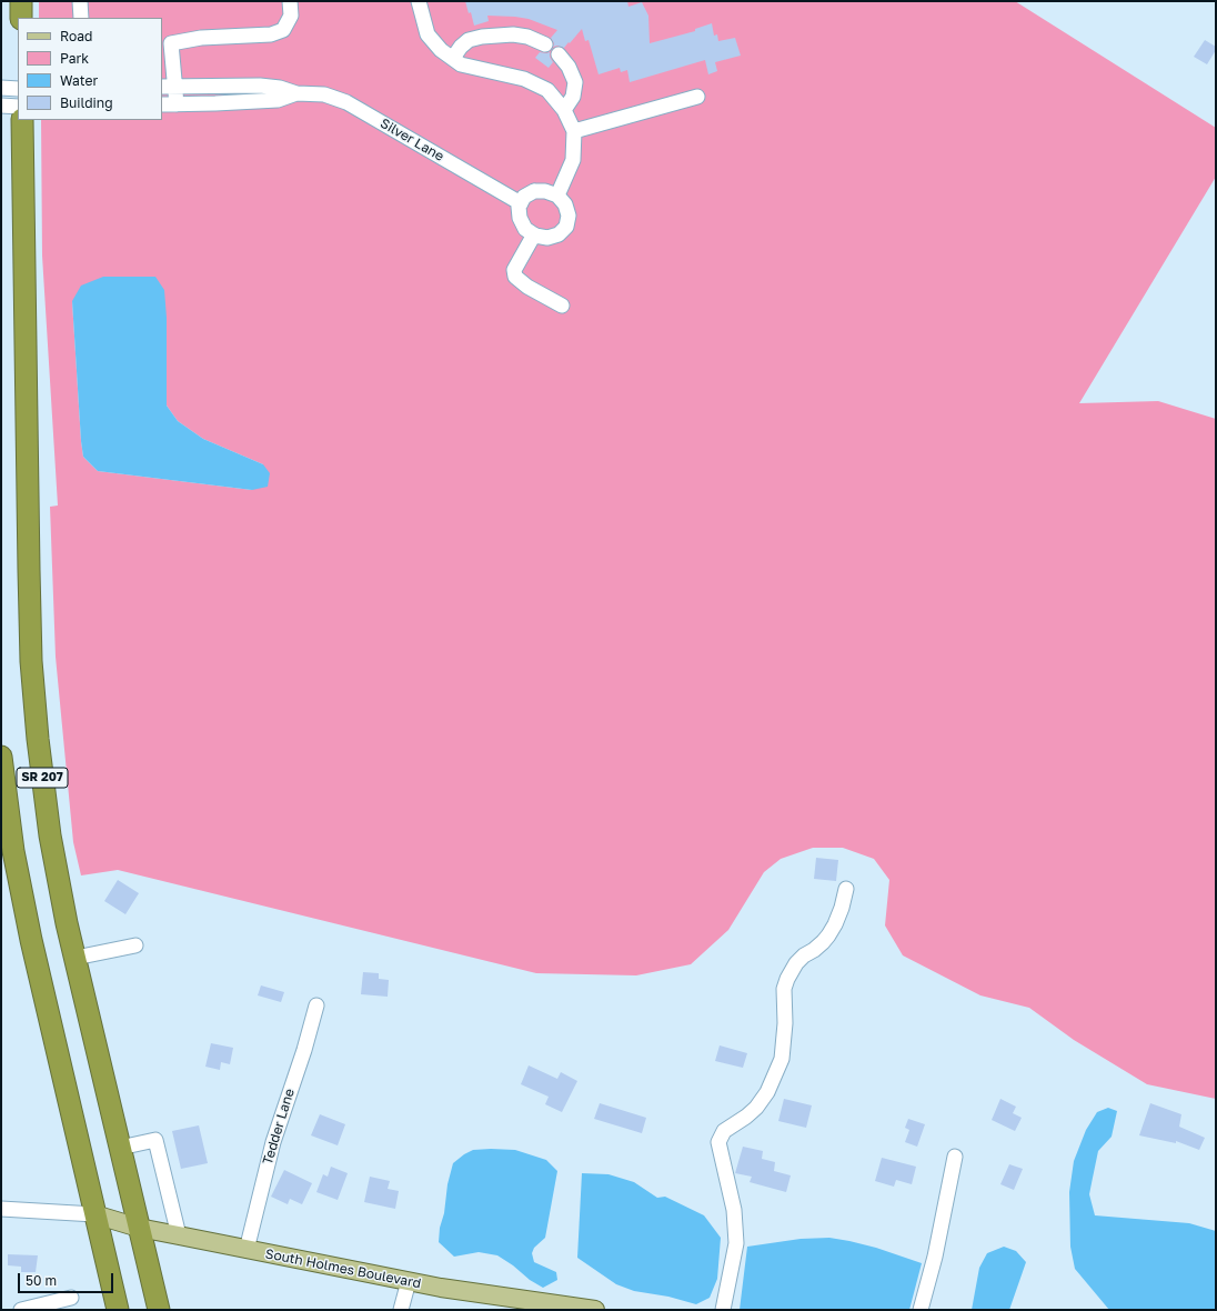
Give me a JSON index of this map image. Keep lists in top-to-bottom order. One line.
{"streets":{"highway":["SR 207"],"main road":["South Holmes Boulevard"],"street":["Silver Lane","Tedder Lane"]},"crossings":[["SR 207","South Holmes Boulevard"],["Tedder Lane","South Holmes Boulevard"]],"legend":["Road","Park","Water","Building"],"scale_bar":"50 m"}
